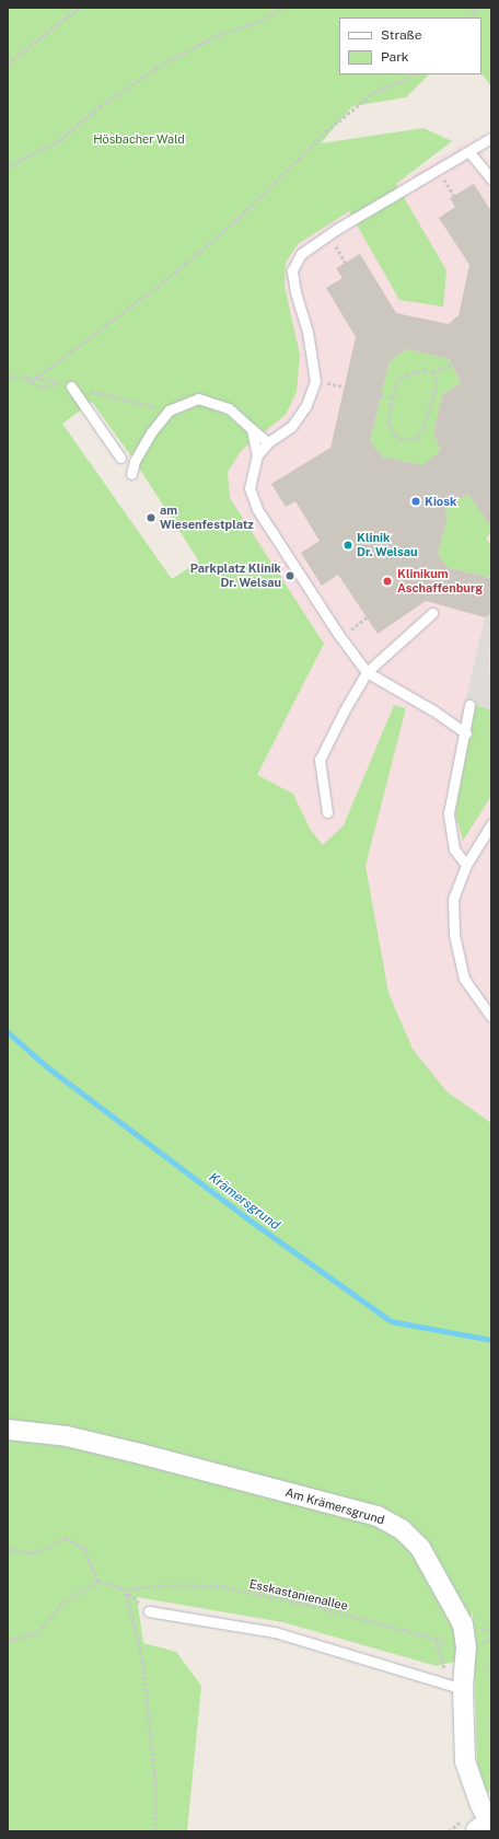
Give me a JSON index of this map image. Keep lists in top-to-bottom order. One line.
{"streets":{"street":["Am Krämersgrund"],"path":["Esskastanienallee"]},"crossings":[["Am Krämersgrund","Esskastanienallee"]],"water":["Krämersgrund"],"parks":["Hösbacher Wald"],"places":["Kiosk","am Wiesenfestplatz","Klinik Dr. Welsau","Parkplatz Klinik Dr. Welsau","Klinikum Aschaffenburg"],"legend":["Straße","Park"]}
